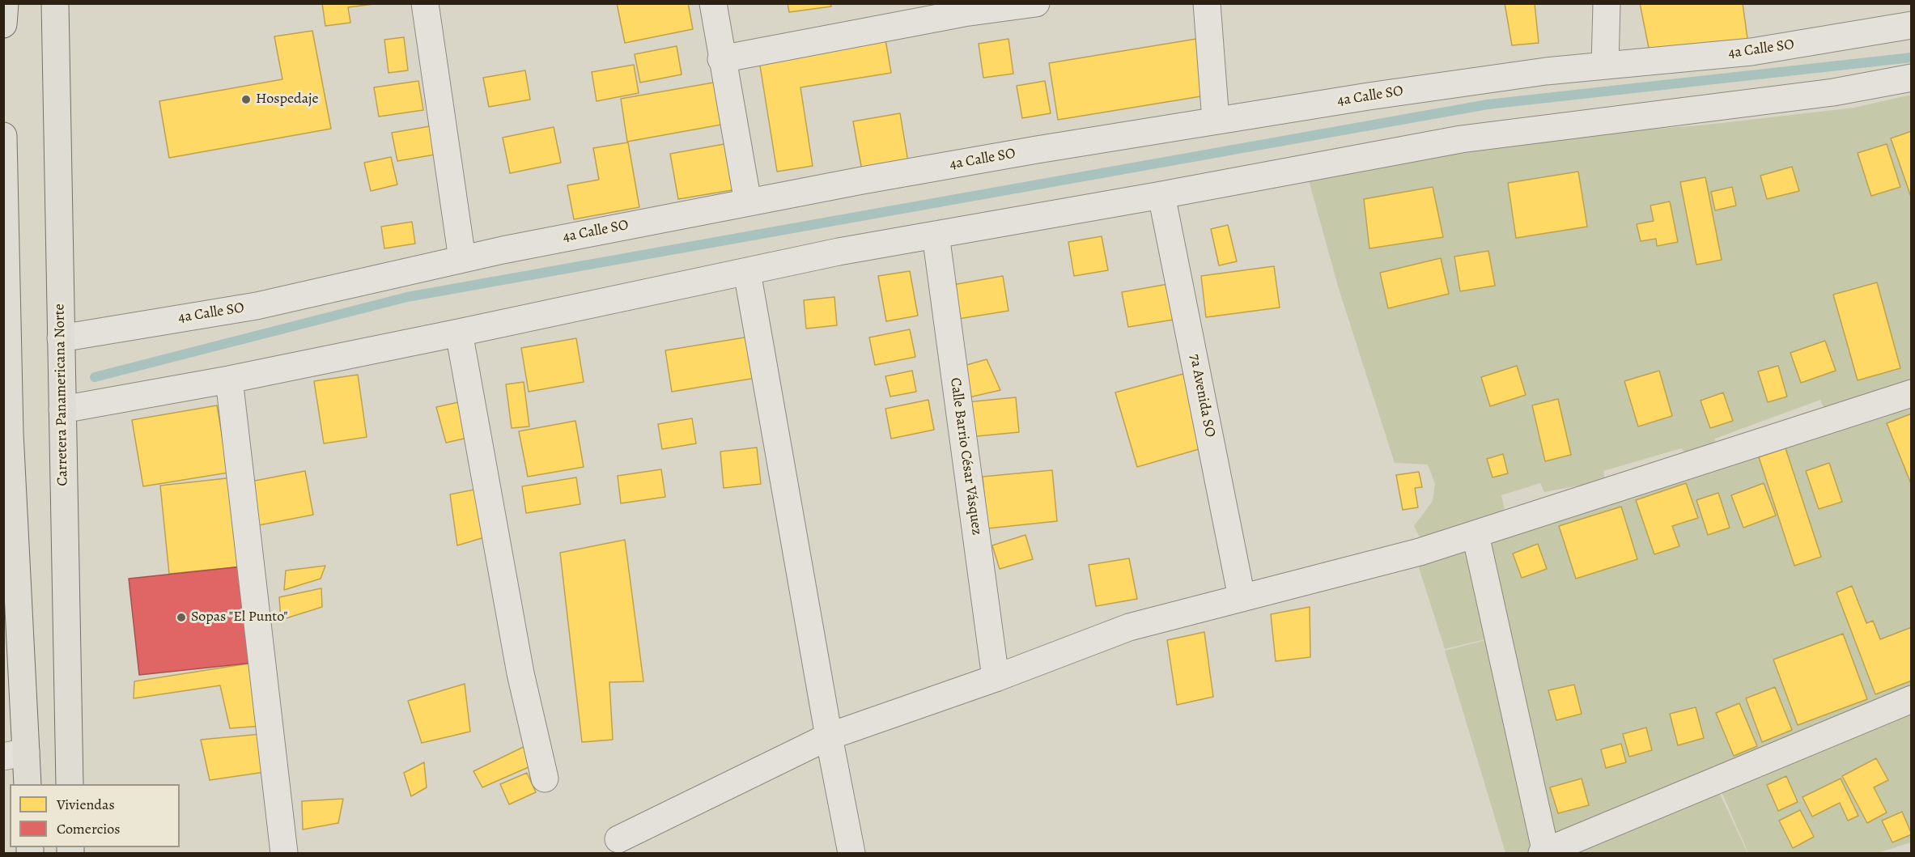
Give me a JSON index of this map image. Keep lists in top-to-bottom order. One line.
{"streets":{"highway":["Carretera Panamericana Norte"],"street":["4a Calle SO","7a Avenida SO","Calle Barrio César Vásquez"]},"crossings":[["4a Calle SO","Carretera Panamericana Norte"]],"places":["Hospedaje","Sopas \"El Punto\""],"legend":["Viviendas","Comercios"]}
